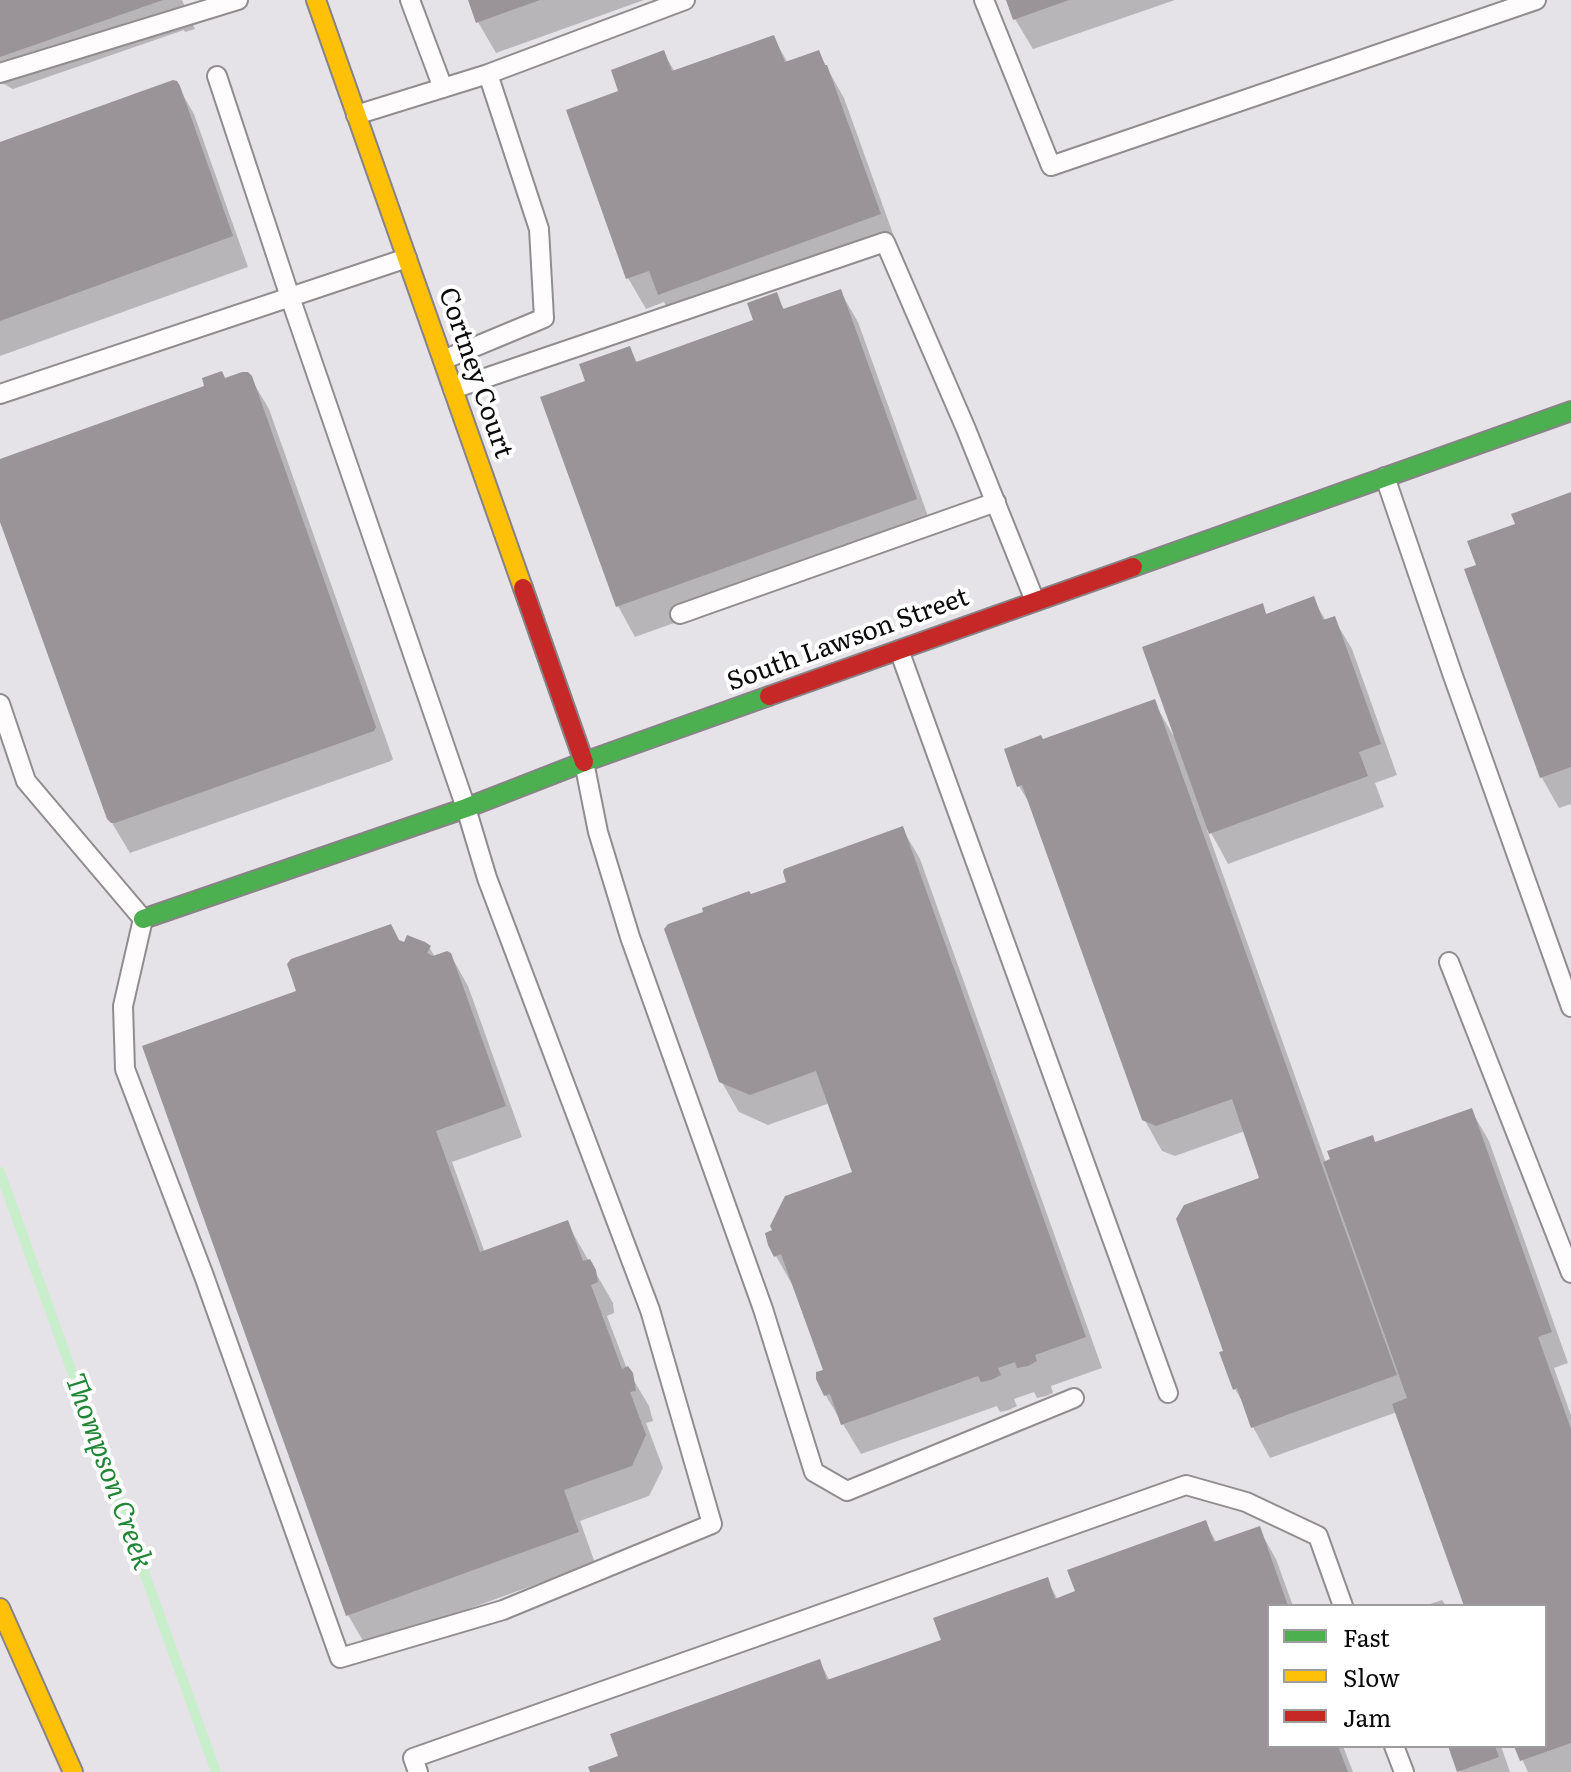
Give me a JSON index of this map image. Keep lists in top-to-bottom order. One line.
{"streets":{"street":["Cortney Court","South Lawson Street"]},"crossings":[["Cortney Court","South Lawson Street"]],"water":["Thompson Creek"],"legend":["Fast","Slow","Jam"]}
